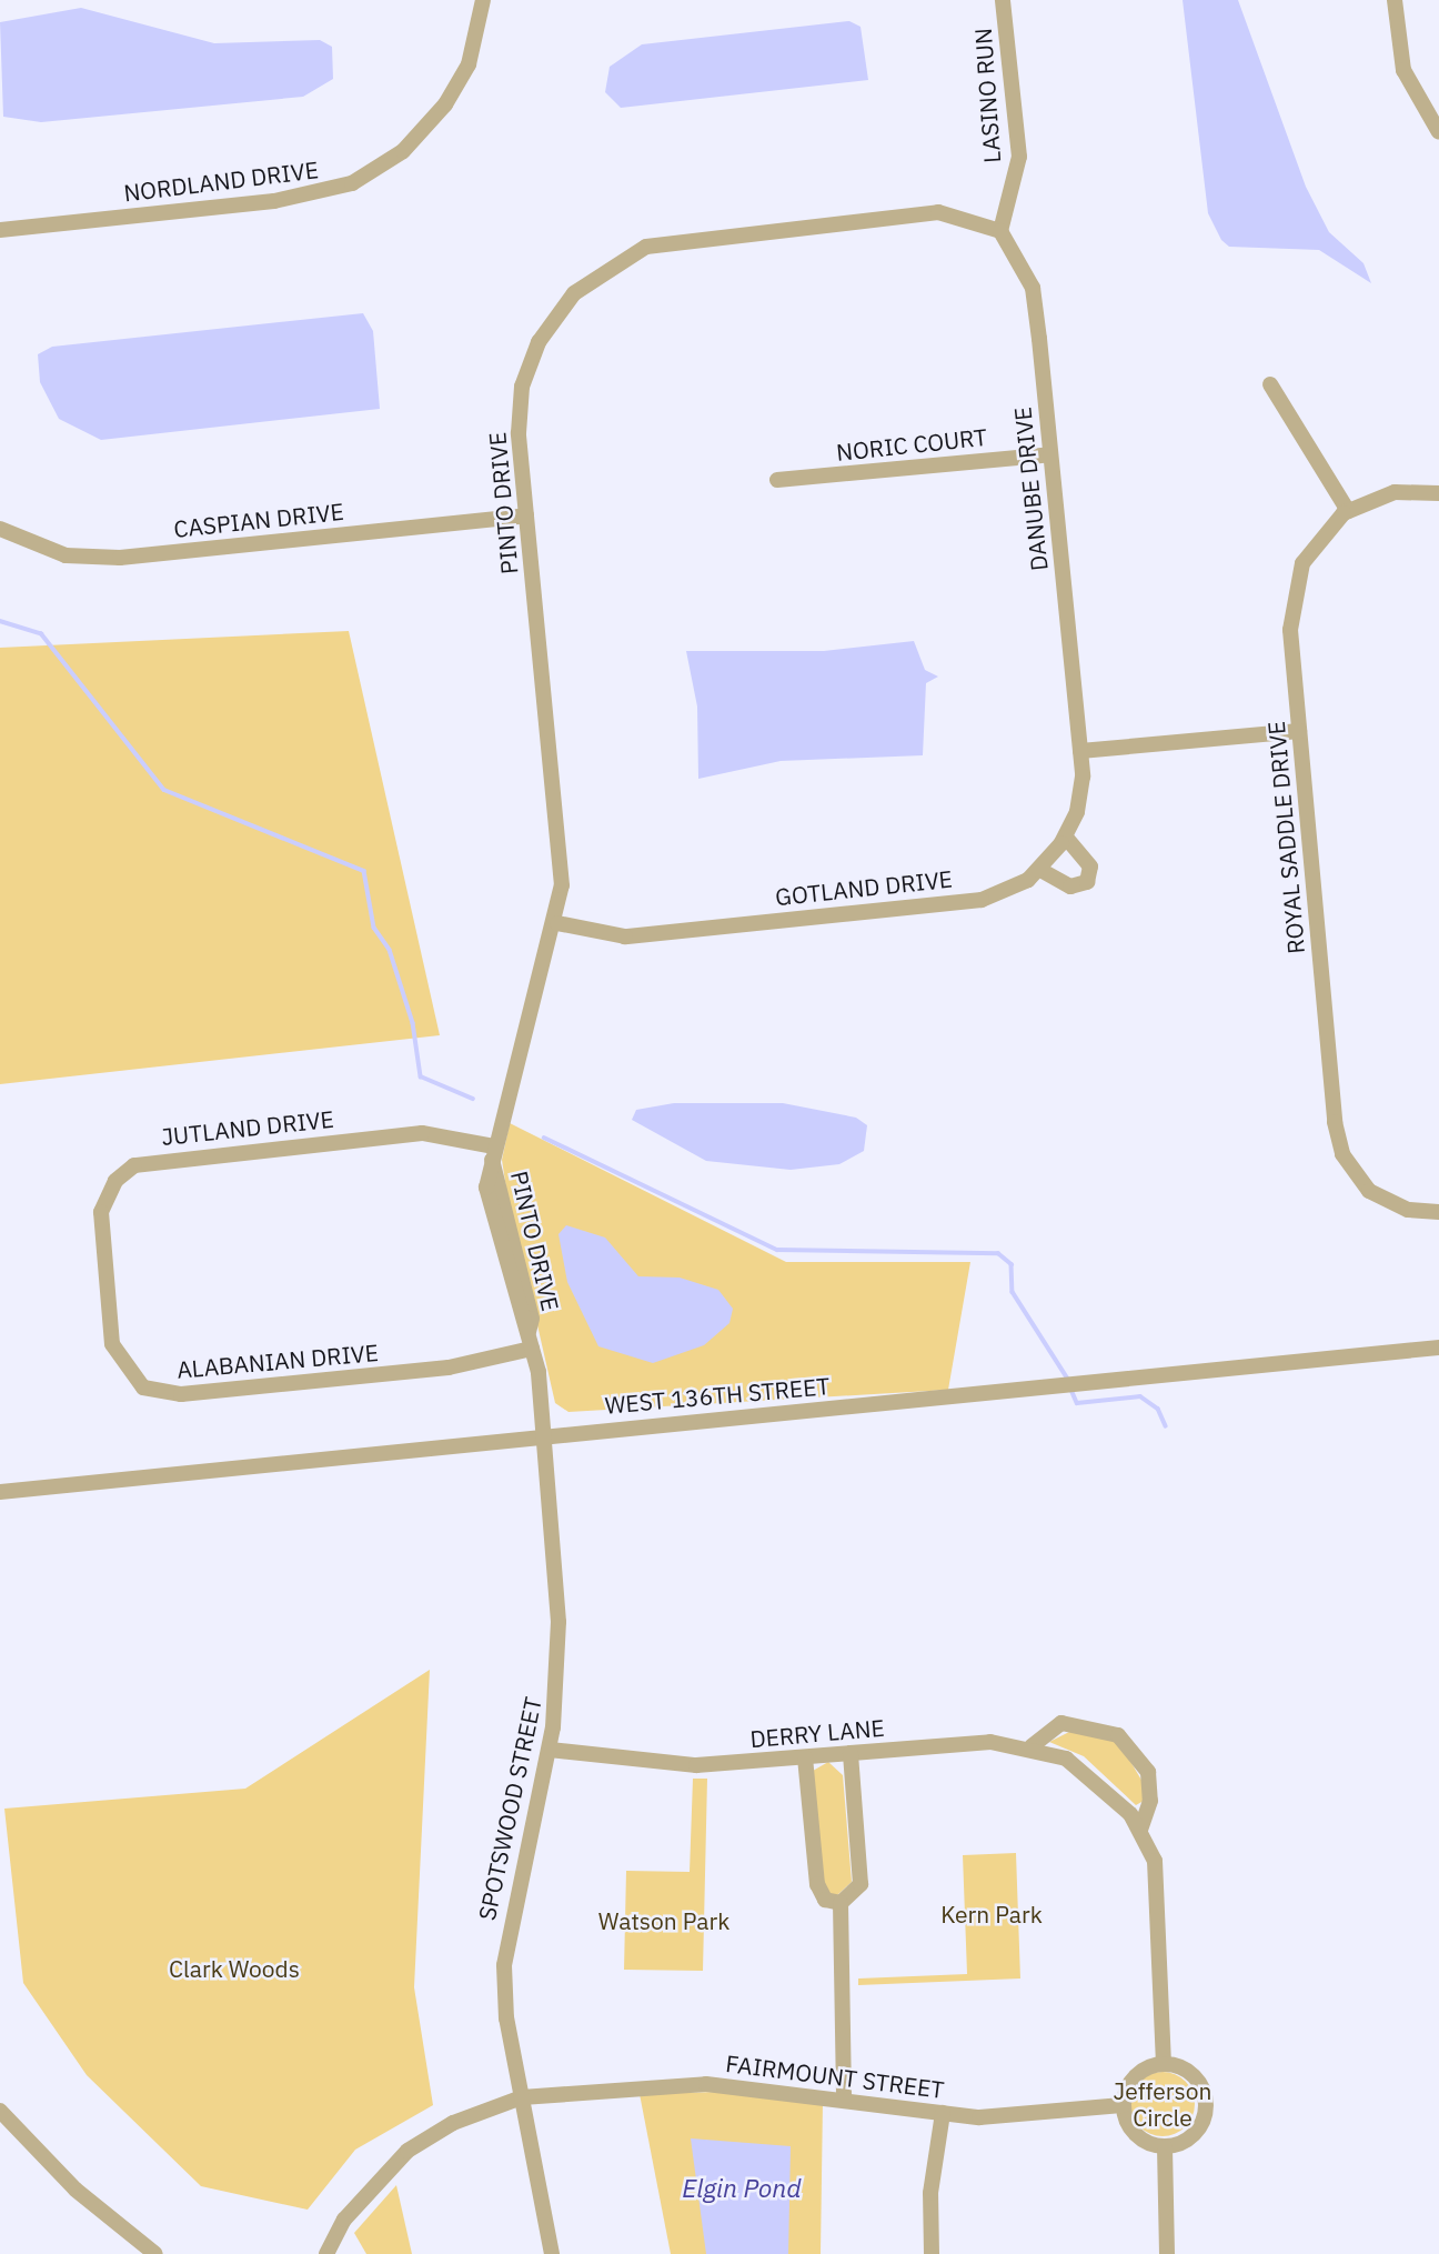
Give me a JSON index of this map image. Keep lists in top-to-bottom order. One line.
{"streets":{"street":["LASINO RUN","NORDLAND DRIVE","NORIC COURT","DANUBE DRIVE","PINTO DRIVE","CASPIAN DRIVE","ROYAL SADDLE DRIVE","GOTLAND DRIVE","JUTLAND DRIVE","ALABANIAN DRIVE","WEST 136TH STREET","DERRY LANE","SPOTSWOOD STREET","FAIRMOUNT STREET"]},"crossings":[["LASINO RUN","DANUBE DRIVE"],["LASINO RUN","PINTO DRIVE"],["NORIC COURT","DANUBE DRIVE"],["DANUBE DRIVE","PINTO DRIVE"],["DANUBE DRIVE","GOTLAND DRIVE"],["PINTO DRIVE","CASPIAN DRIVE"],["PINTO DRIVE","GOTLAND DRIVE"],["PINTO DRIVE","JUTLAND DRIVE"],["PINTO DRIVE","ALABANIAN DRIVE"],["PINTO DRIVE","WEST 136TH STREET"],["PINTO DRIVE","SPOTSWOOD STREET"],["JUTLAND DRIVE","ALABANIAN DRIVE"],["WEST 136TH STREET","SPOTSWOOD STREET"],["DERRY LANE","SPOTSWOOD STREET"],["SPOTSWOOD STREET","FAIRMOUNT STREET"]],"water":["Elgin Pond"],"parks":["Kern Park","Watson Park","Clark Woods","Jefferson Circle"]}
